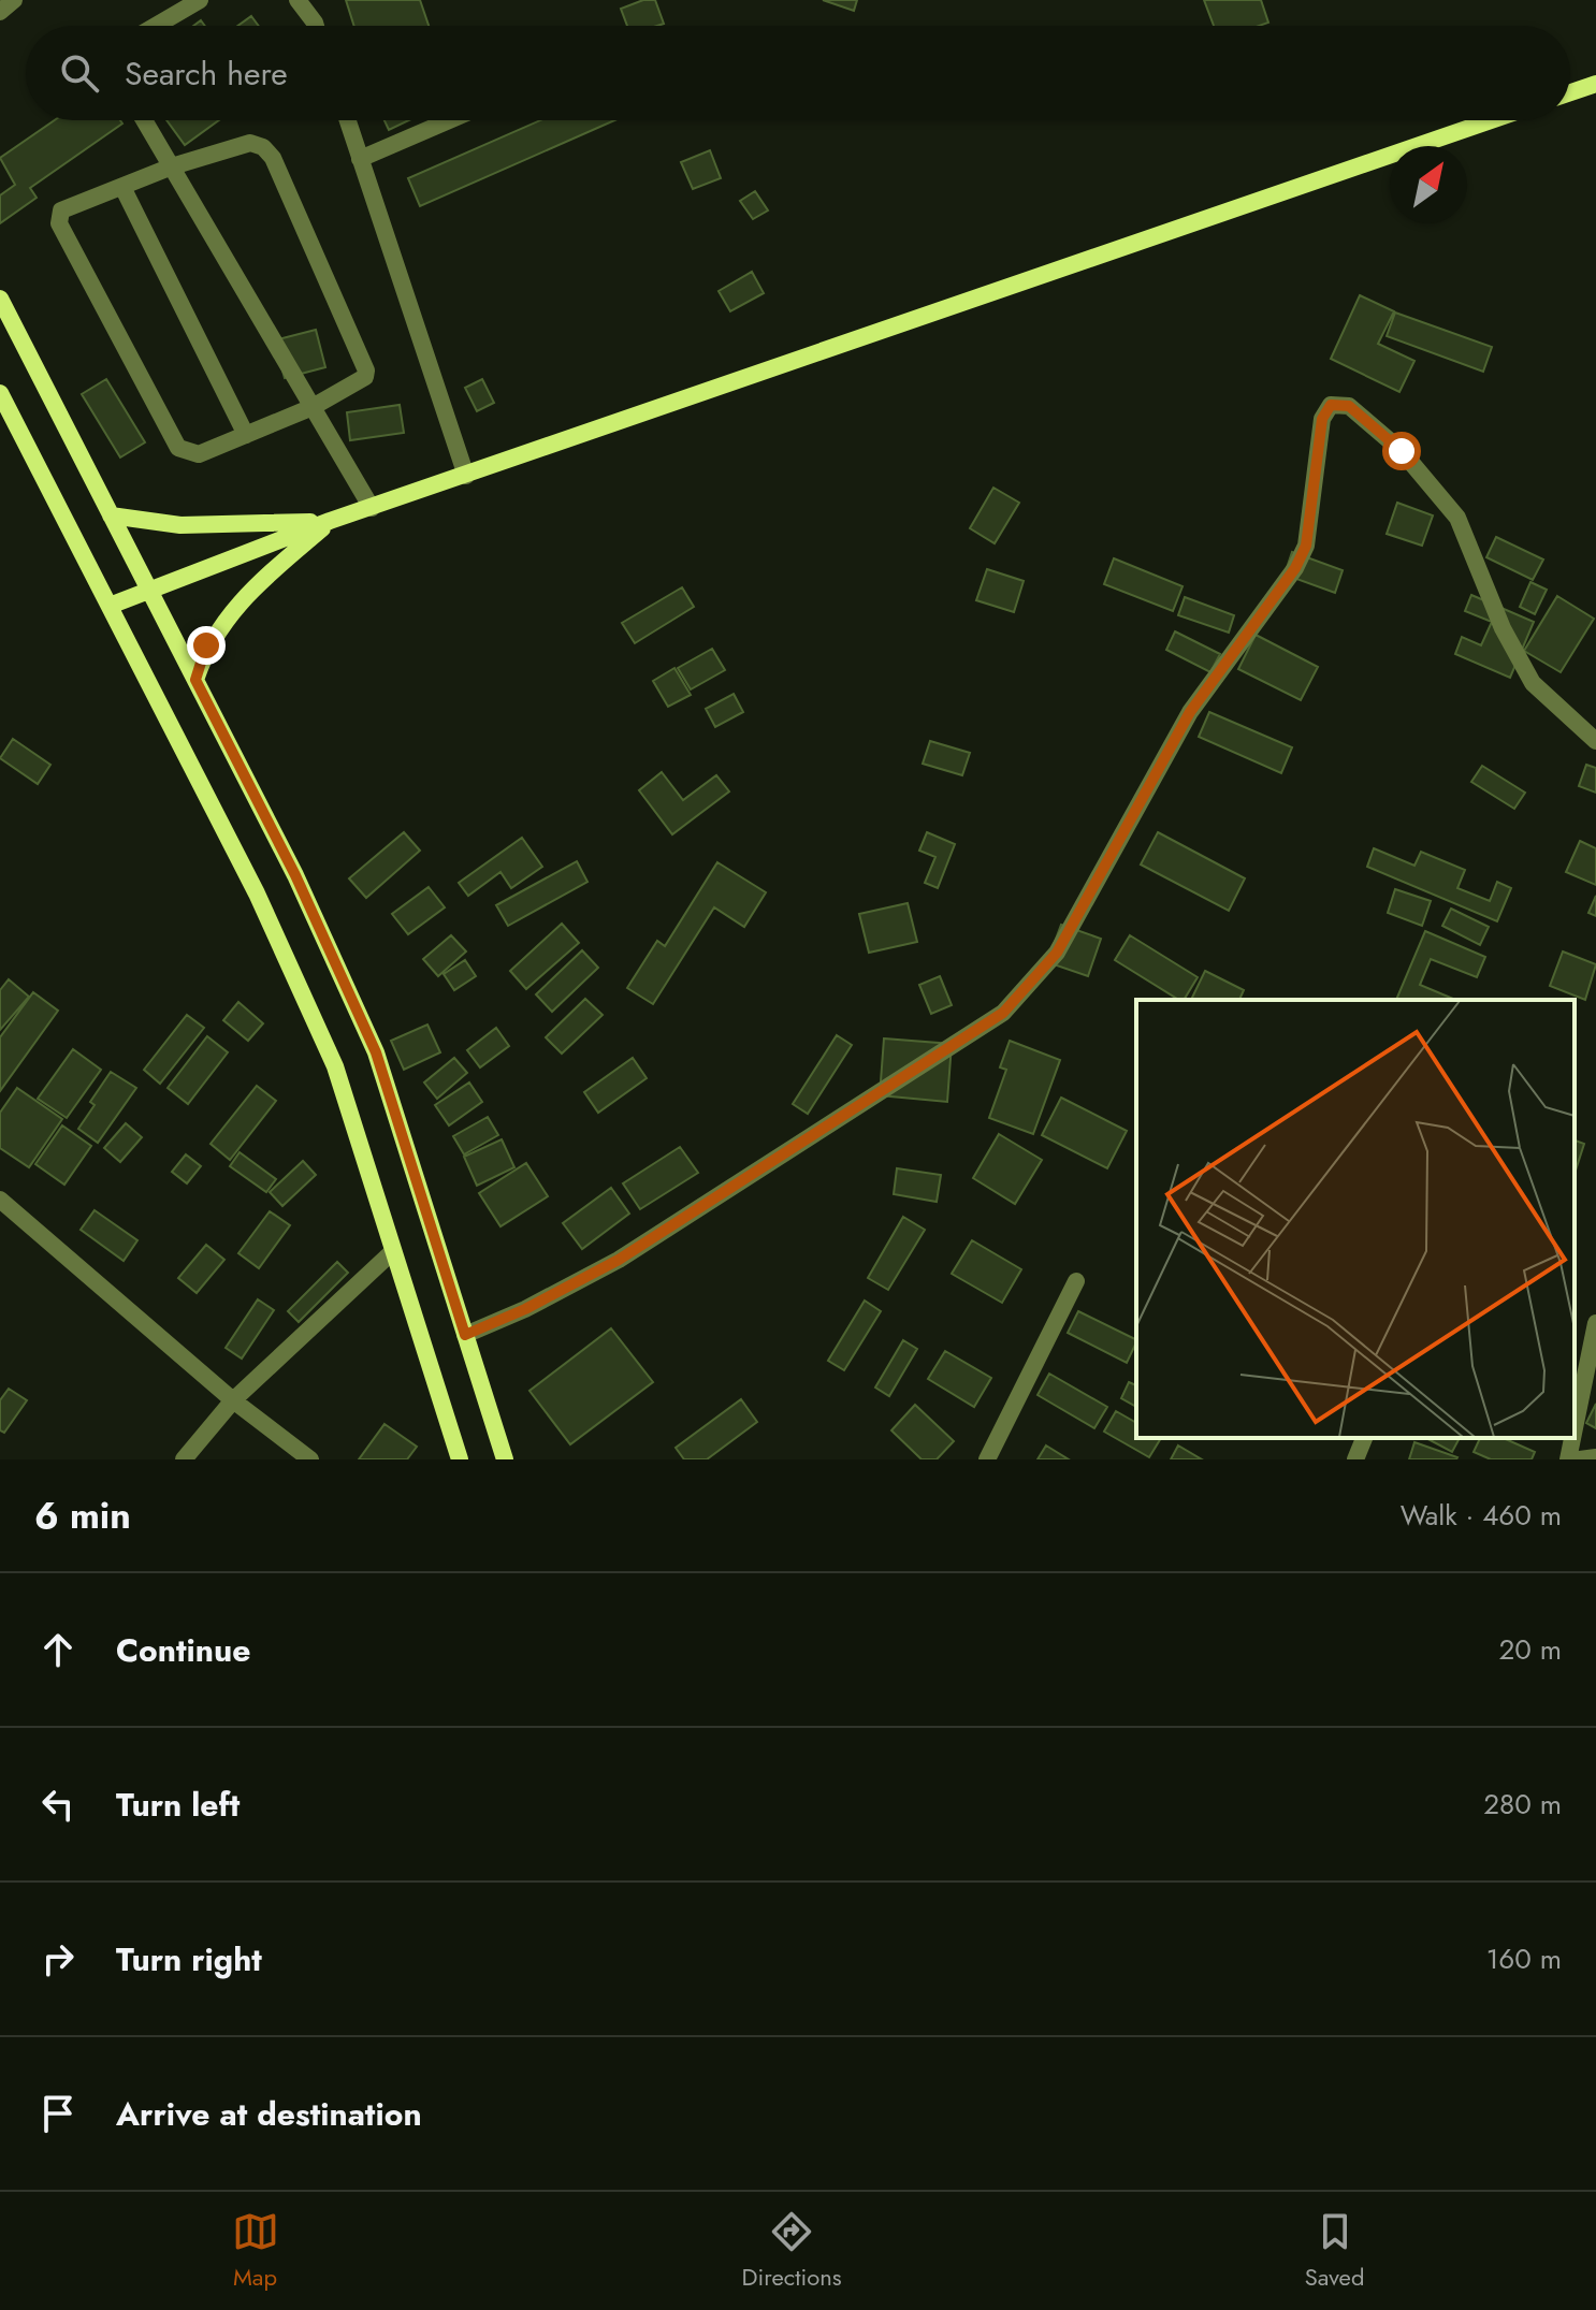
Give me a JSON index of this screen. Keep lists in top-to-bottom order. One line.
{"north":"top right","page":{"search":"Search here","heading":["6 min","Walk · 460 m"],"list":[["Continue","20 m"],["Turn left","280 m"],["Turn right","160 m"],"Arrive at destination"],"nav":["Map","Directions","Saved"]}}
